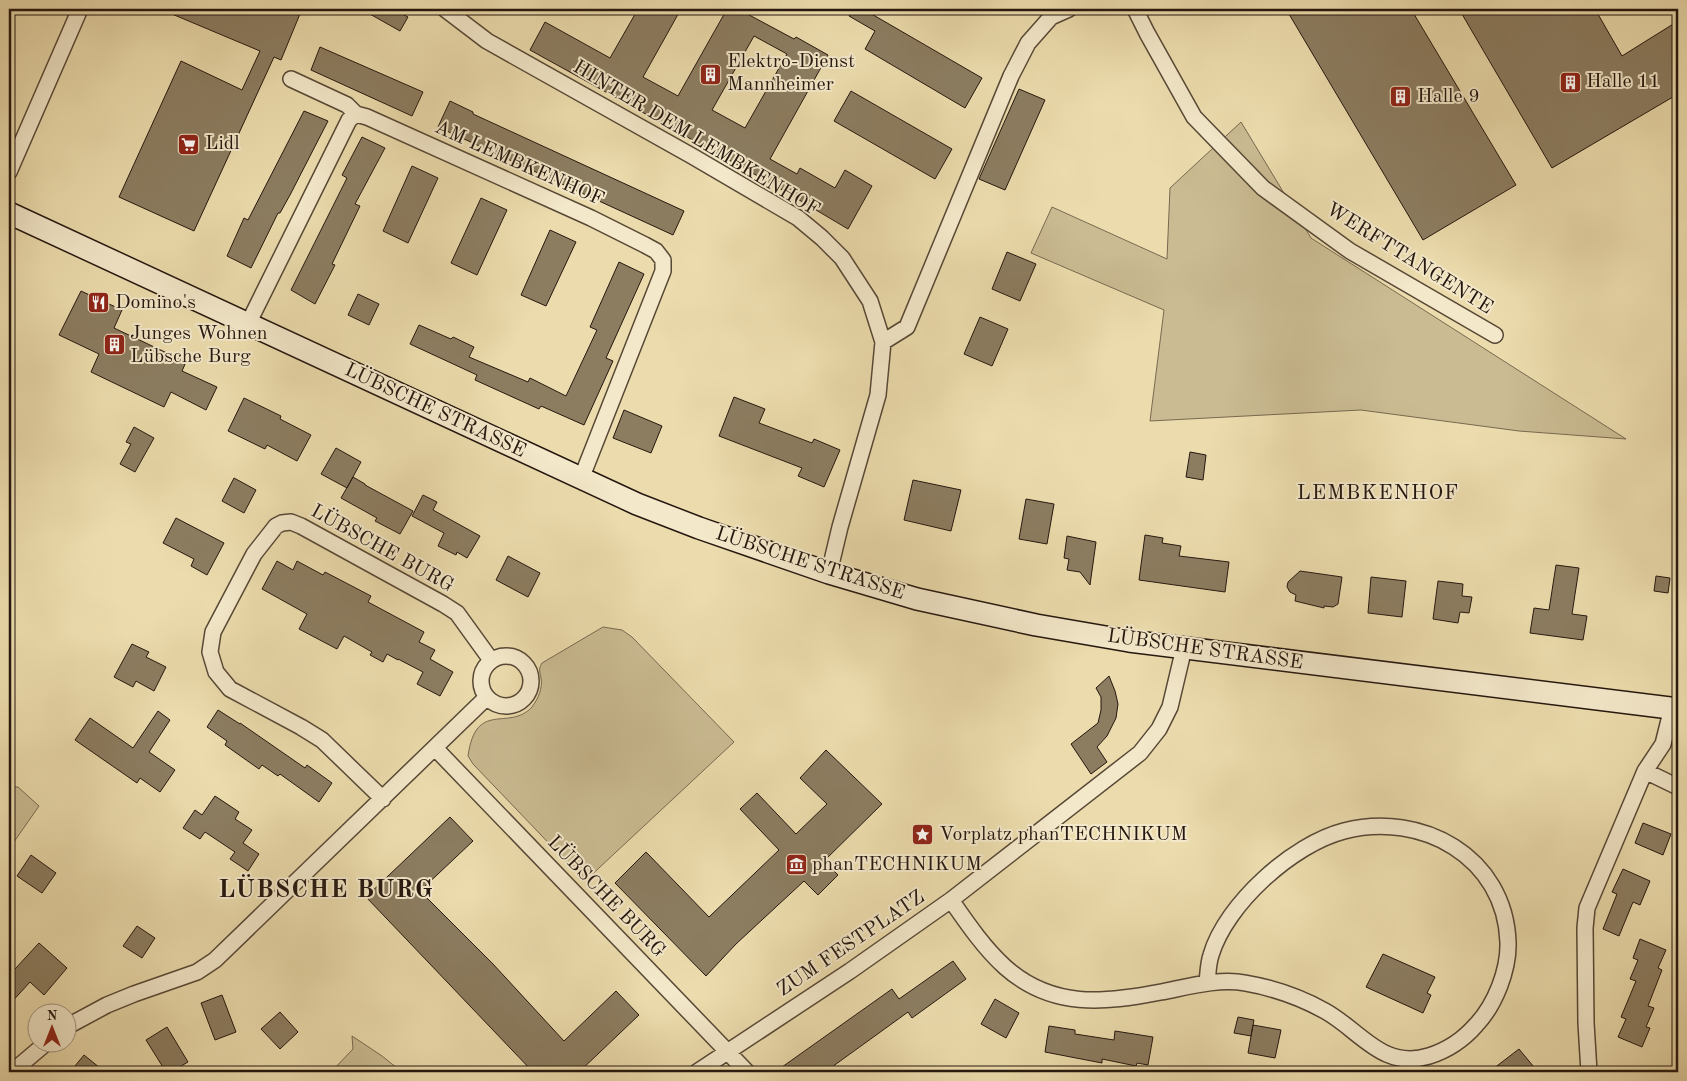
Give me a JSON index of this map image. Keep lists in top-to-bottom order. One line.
{"streets":{"street":["HINTER DEM LEMBKENHOF","AM LEMBKENHOF","WERFTTANGENTE","LÜBSCHE STRASSE","LÜBSCHE BURG","ZUM FESTPLATZ"]},"crossings":[["HINTER DEM LEMBKENHOF","LÜBSCHE STRASSE"],["AM LEMBKENHOF","LÜBSCHE STRASSE"],["LÜBSCHE STRASSE","ZUM FESTPLATZ"],["LÜBSCHE BURG","ZUM FESTPLATZ"]],"districts":["LEMBKENHOF","LÜBSCHE BURG"],"places":{"building":["Elektro-Dienst Mannheimer","Halle 11","Halle 9","Junges Wohnen Lübsche Burg"],"supermarket":["Lidl"],"restaurant":["Domino's"],"place":["Vorplatz phanTECHNIKUM"],"museum":["phanTECHNIKUM"]},"north":"top"}
